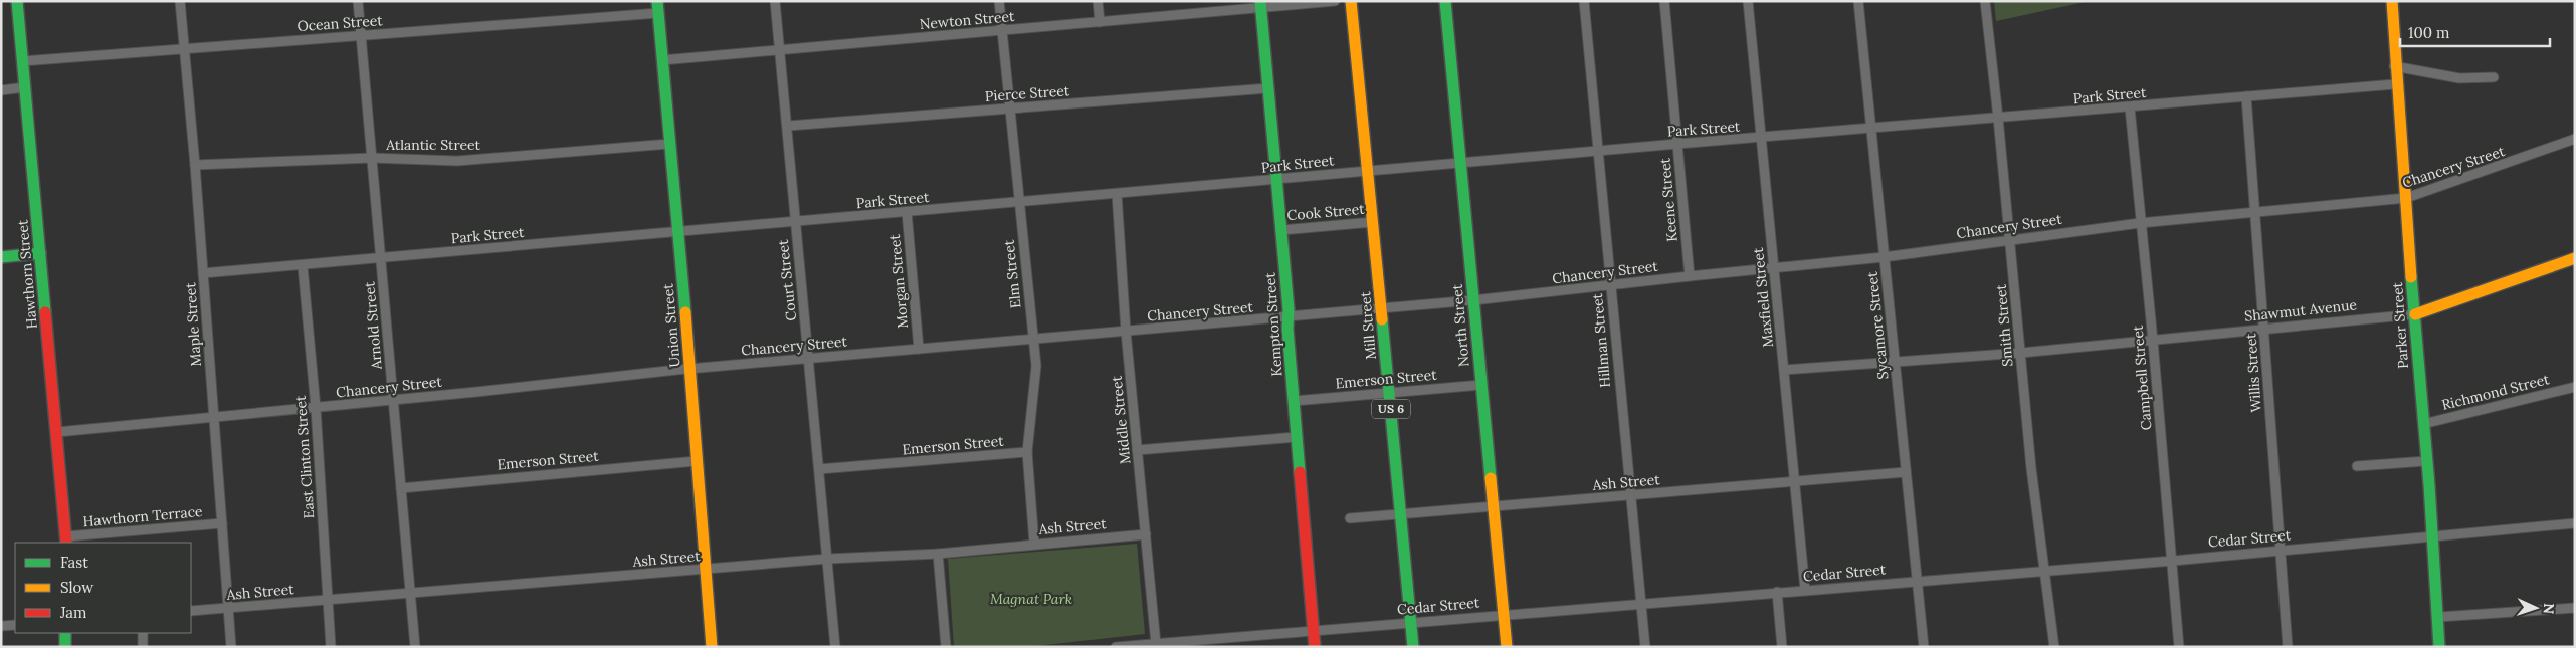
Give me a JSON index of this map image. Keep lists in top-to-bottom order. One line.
{"streets":{"main road":["Hawthorn Street","Shawmut Avenue","Kempton Street","Union Street","Mill Street","North Street","Parker Street","US 6"],"street":["Newton Street","Ocean Street","Pierce Street","Park Street","Atlantic Street","Chancery Street","Keene Street","Cook Street","Elm Street","Court Street","Morgan Street","Maxfield Street","Maple Street","Arnold Street","Sycamore Street","Smith Street","Hillman Street","Willis Street","Campbell Street","Emerson Street","Richmond Street","Middle Street","East Clinton Street","Ash Street","Hawthorn Terrace","Cedar Street"]},"crossings":[["Newton Street","Elm Street"],["Newton Street","Court Street"],["Newton Street","Kempton Street"],["Newton Street","Union Street"],["Ocean Street","Hawthorn Street"],["Ocean Street","Maple Street"],["Ocean Street","Arnold Street"],["Ocean Street","Union Street"],["Pierce Street","Elm Street"],["Pierce Street","Court Street"],["Pierce Street","Kempton Street"],["Park Street","Keene Street"],["Park Street","Elm Street"],["Park Street","Court Street"],["Park Street","Morgan Street"],["Park Street","Maxfield Street"],["Park Street","Maple Street"],["Park Street","Kempton Street"],["Park Street","Arnold Street"],["Park Street","Union Street"],["Park Street","Mill Street"],["Park Street","North Street"],["Park Street","Sycamore Street"],["Park Street","Smith Street"],["Park Street","Parker Street"],["Park Street","Hillman Street"],["Park Street","Willis Street"],["Park Street","Campbell Street"],["Park Street","Middle Street"],["Park Street","East Clinton Street"],["Atlantic Street","Maple Street"],["Atlantic Street","Arnold Street"],["Atlantic Street","Union Street"],["Chancery Street","Keene Street"],["Chancery Street","Hawthorn Street"],["Chancery Street","Elm Street"],["Chancery Street","Court Street"],["Chancery Street","Morgan Street"],["Chancery Street","Maxfield Street"],["Chancery Street","Maple Street"],["Chancery Street","Kempton Street"],["Chancery Street","Arnold Street"],["Chancery Street","Union Street"],["Chancery Street","Mill Street"],["Chancery Street","North Street"],["Chancery Street","Sycamore Street"],["Chancery Street","Smith Street"],["Chancery Street","Parker Street"],["Chancery Street","Hillman Street"],["Chancery Street","Willis Street"],["Chancery Street","Campbell Street"],["Chancery Street","Middle Street"],["Chancery Street","East Clinton Street"],["Cook Street","Kempton Street"],["Cook Street","Mill Street"],["Hawthorn Street","Hawthorn Terrace"],["Elm Street","Emerson Street"],["Elm Street","Ash Street"],["Court Street","Emerson Street"],["Court Street","Ash Street"],["Maxfield Street","Ash Street"],["Maxfield Street","Cedar Street"],["Shawmut Avenue","Smith Street"],["Shawmut Avenue","Parker Street"],["Shawmut Avenue","Willis Street"],["Shawmut Avenue","Campbell Street"],["Maple Street","Ash Street"],["Maple Street","Hawthorn Terrace"],["Kempton Street","Emerson Street"],["Kempton Street","Cedar Street"],["Arnold Street","Emerson Street"],["Arnold Street","Ash Street"],["Union Street","Emerson Street"],["Union Street","Ash Street"],["Mill Street","Emerson Street"],["Mill Street","Ash Street"],["Mill Street","Cedar Street"],["North Street","Emerson Street"],["North Street","Ash Street"],["North Street","Cedar Street"],["Sycamore Street","Ash Street"],["Sycamore Street","Cedar Street"],["Smith Street","Cedar Street"],["Parker Street","Richmond Street"],["Parker Street","Cedar Street"],["Hillman Street","Ash Street"],["Hillman Street","Cedar Street"],["Willis Street","Cedar Street"],["Campbell Street","Cedar Street"],["Middle Street","Ash Street"],["Middle Street","Cedar Street"],["East Clinton Street","Ash Street"]],"parks":["Magnat Park"],"legend":["Fast","Slow","Jam"],"scale_bar":"100 m","north":"right"}
